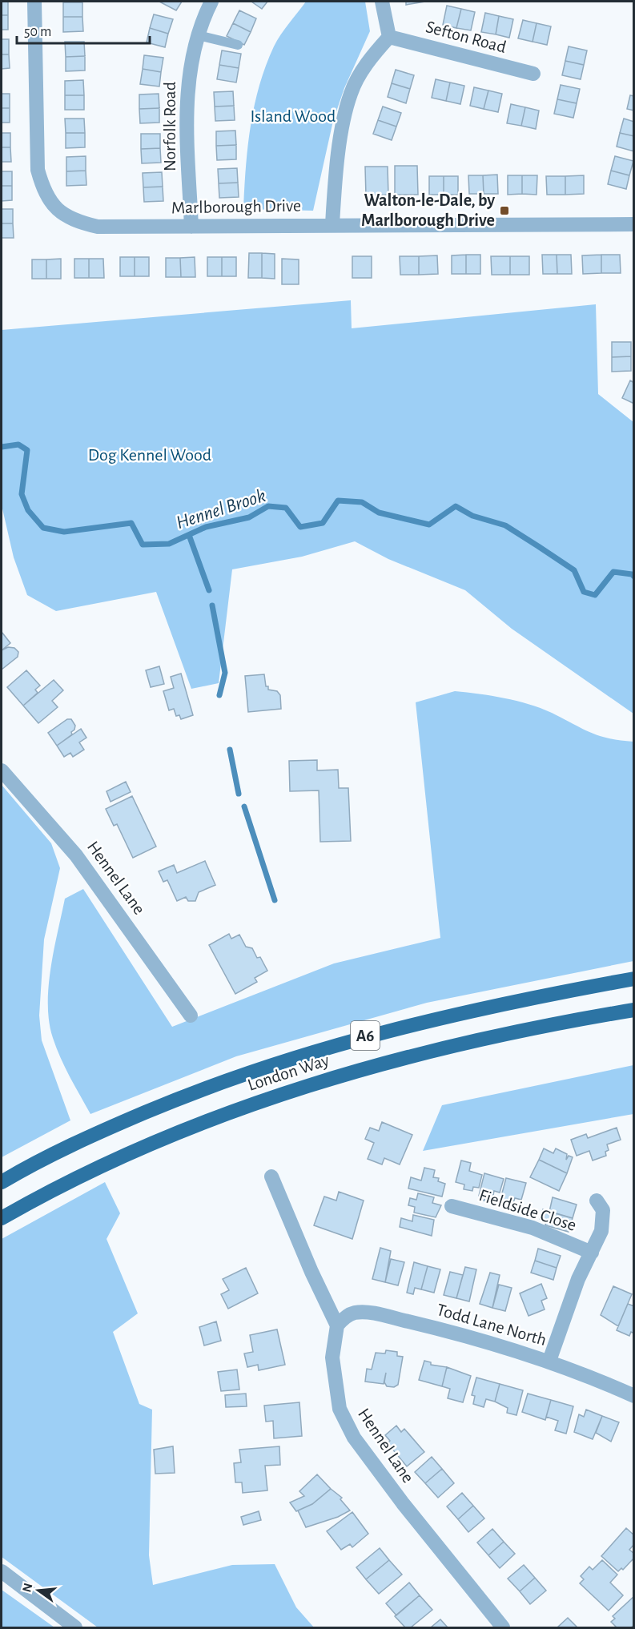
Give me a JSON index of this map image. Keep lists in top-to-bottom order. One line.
{"streets":{"highway":["A6","London Way"],"street":["Sefton Road","Norfolk Road","Marlborough Drive","Hennel Lane","Fieldside Close","Todd Lane North"]},"crossings":[["Norfolk Road","Marlborough Drive"],["Hennel Lane","Todd Lane North"],["Fieldside Close","Todd Lane North"]],"water":["Hennel Brook"],"parks":["Island Wood","Dog Kennel Wood"],"places":{"transit":["Walton-le-Dale, by Marlborough Drive"]},"scale_bar":"50 m","north":"left"}
